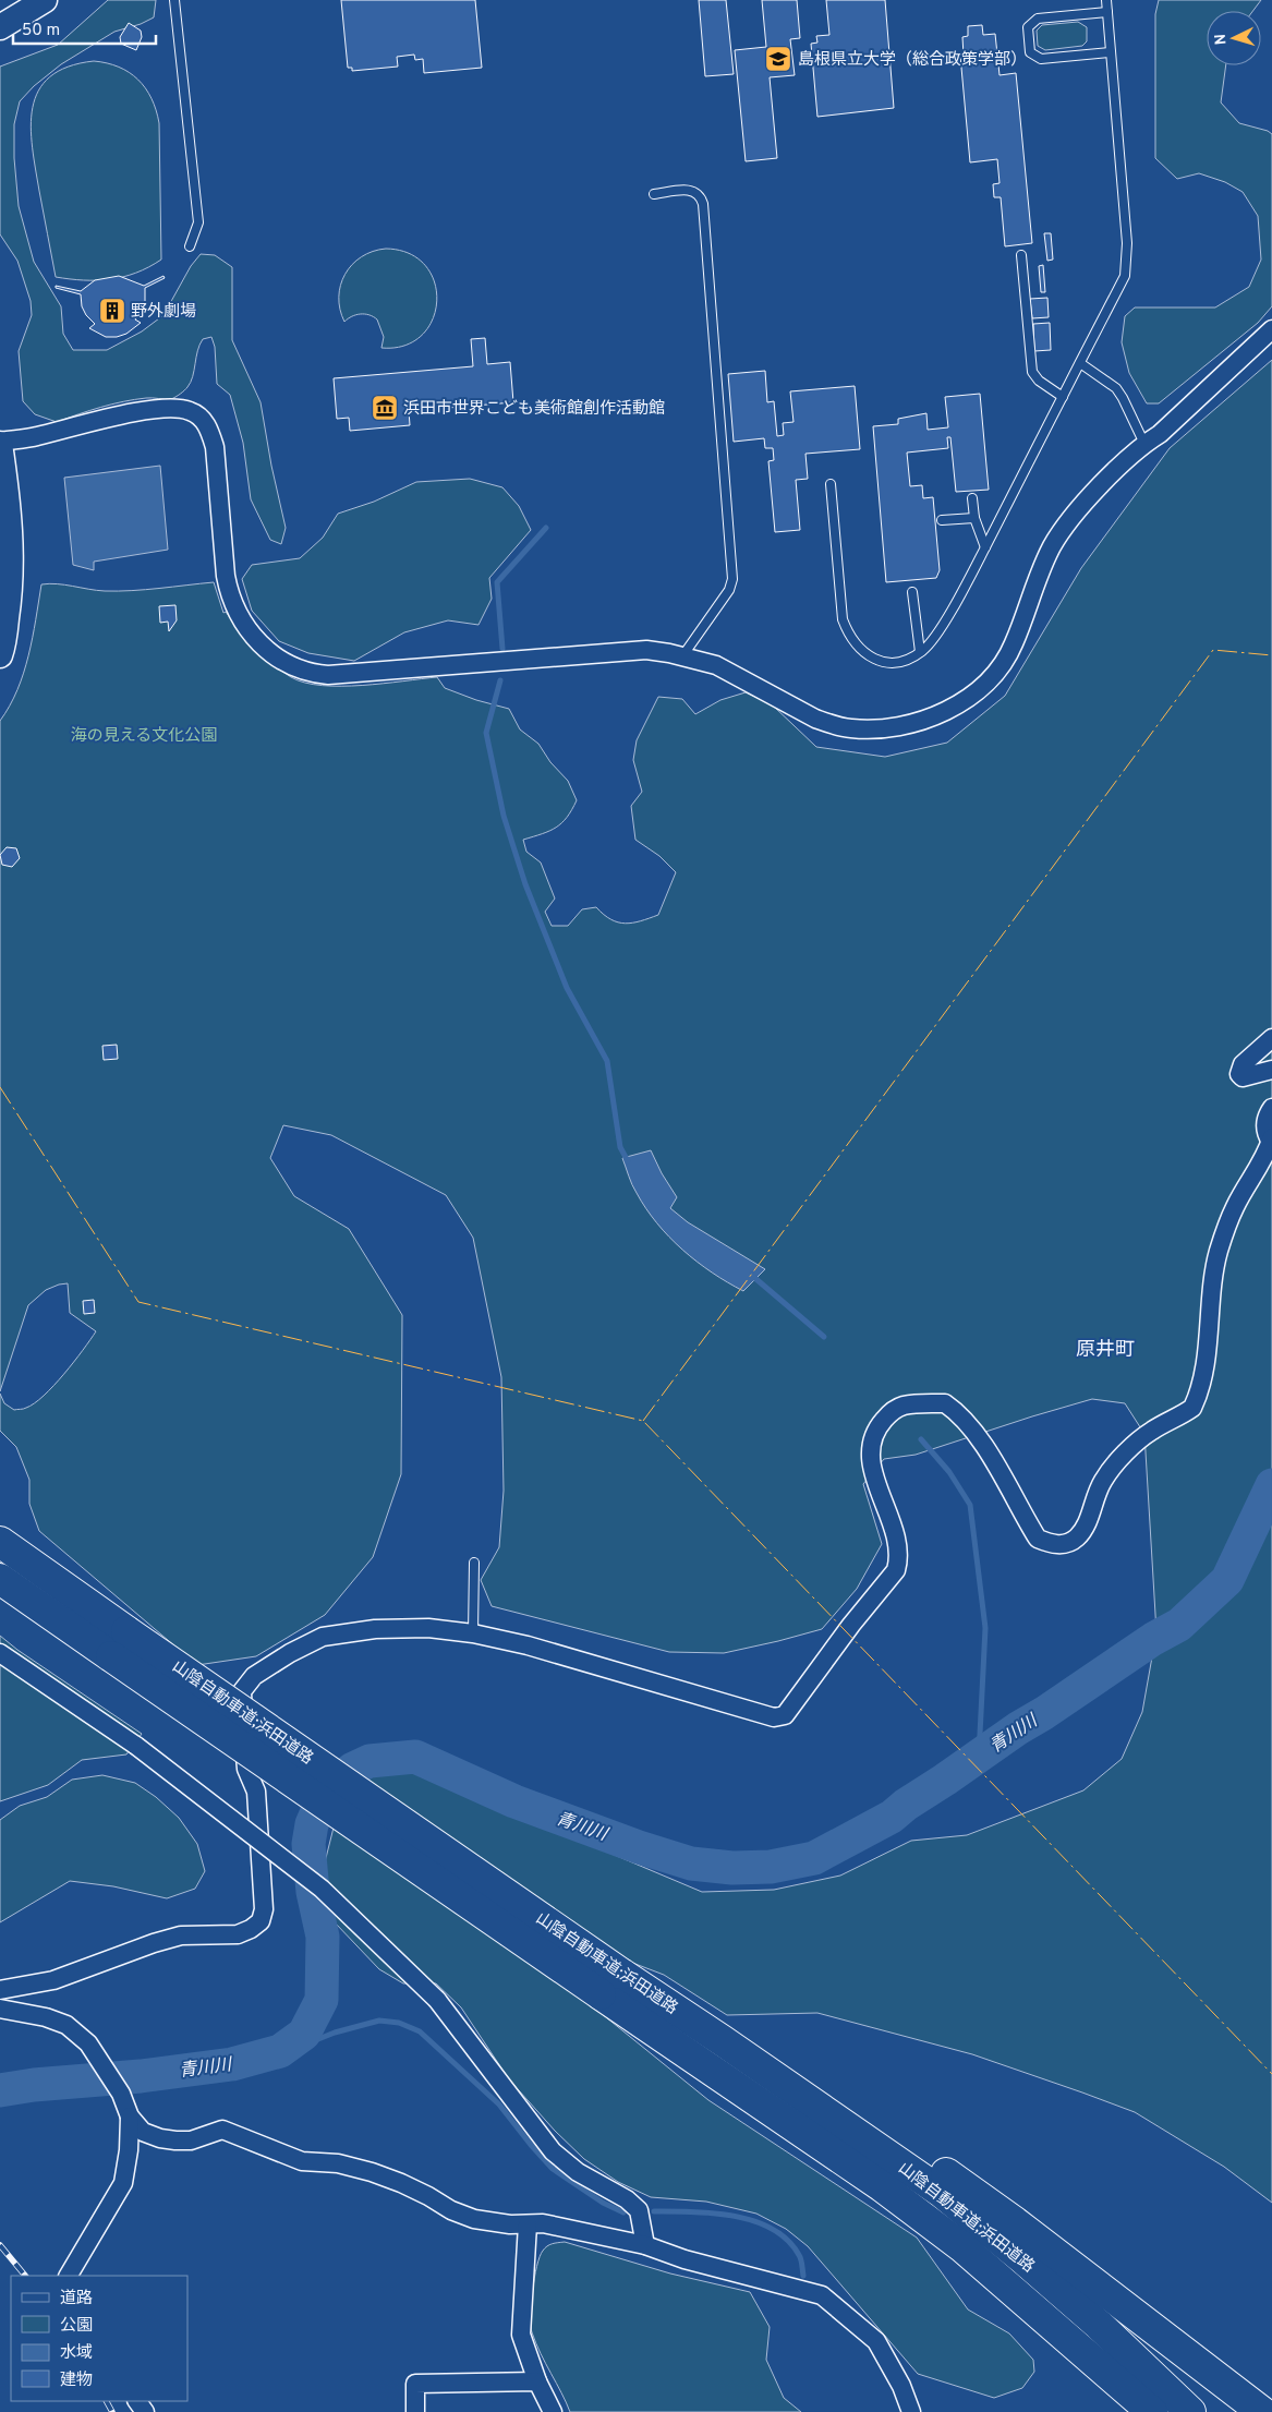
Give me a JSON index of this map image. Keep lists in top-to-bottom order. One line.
{"streets":{"highway":["山陰自動車道;浜田道路"]},"districts":["原井町"],"water":["青川川"],"parks":["海の見える文化公園"],"places":{"school or university":["島根県立大学（総合政策学部）"],"building":["野外劇場"],"museum":["浜田市世界こども美術館創作活動館"]},"legend":["道路","公園","水域","建物"],"scale_bar":"50 m","north":"left"}
